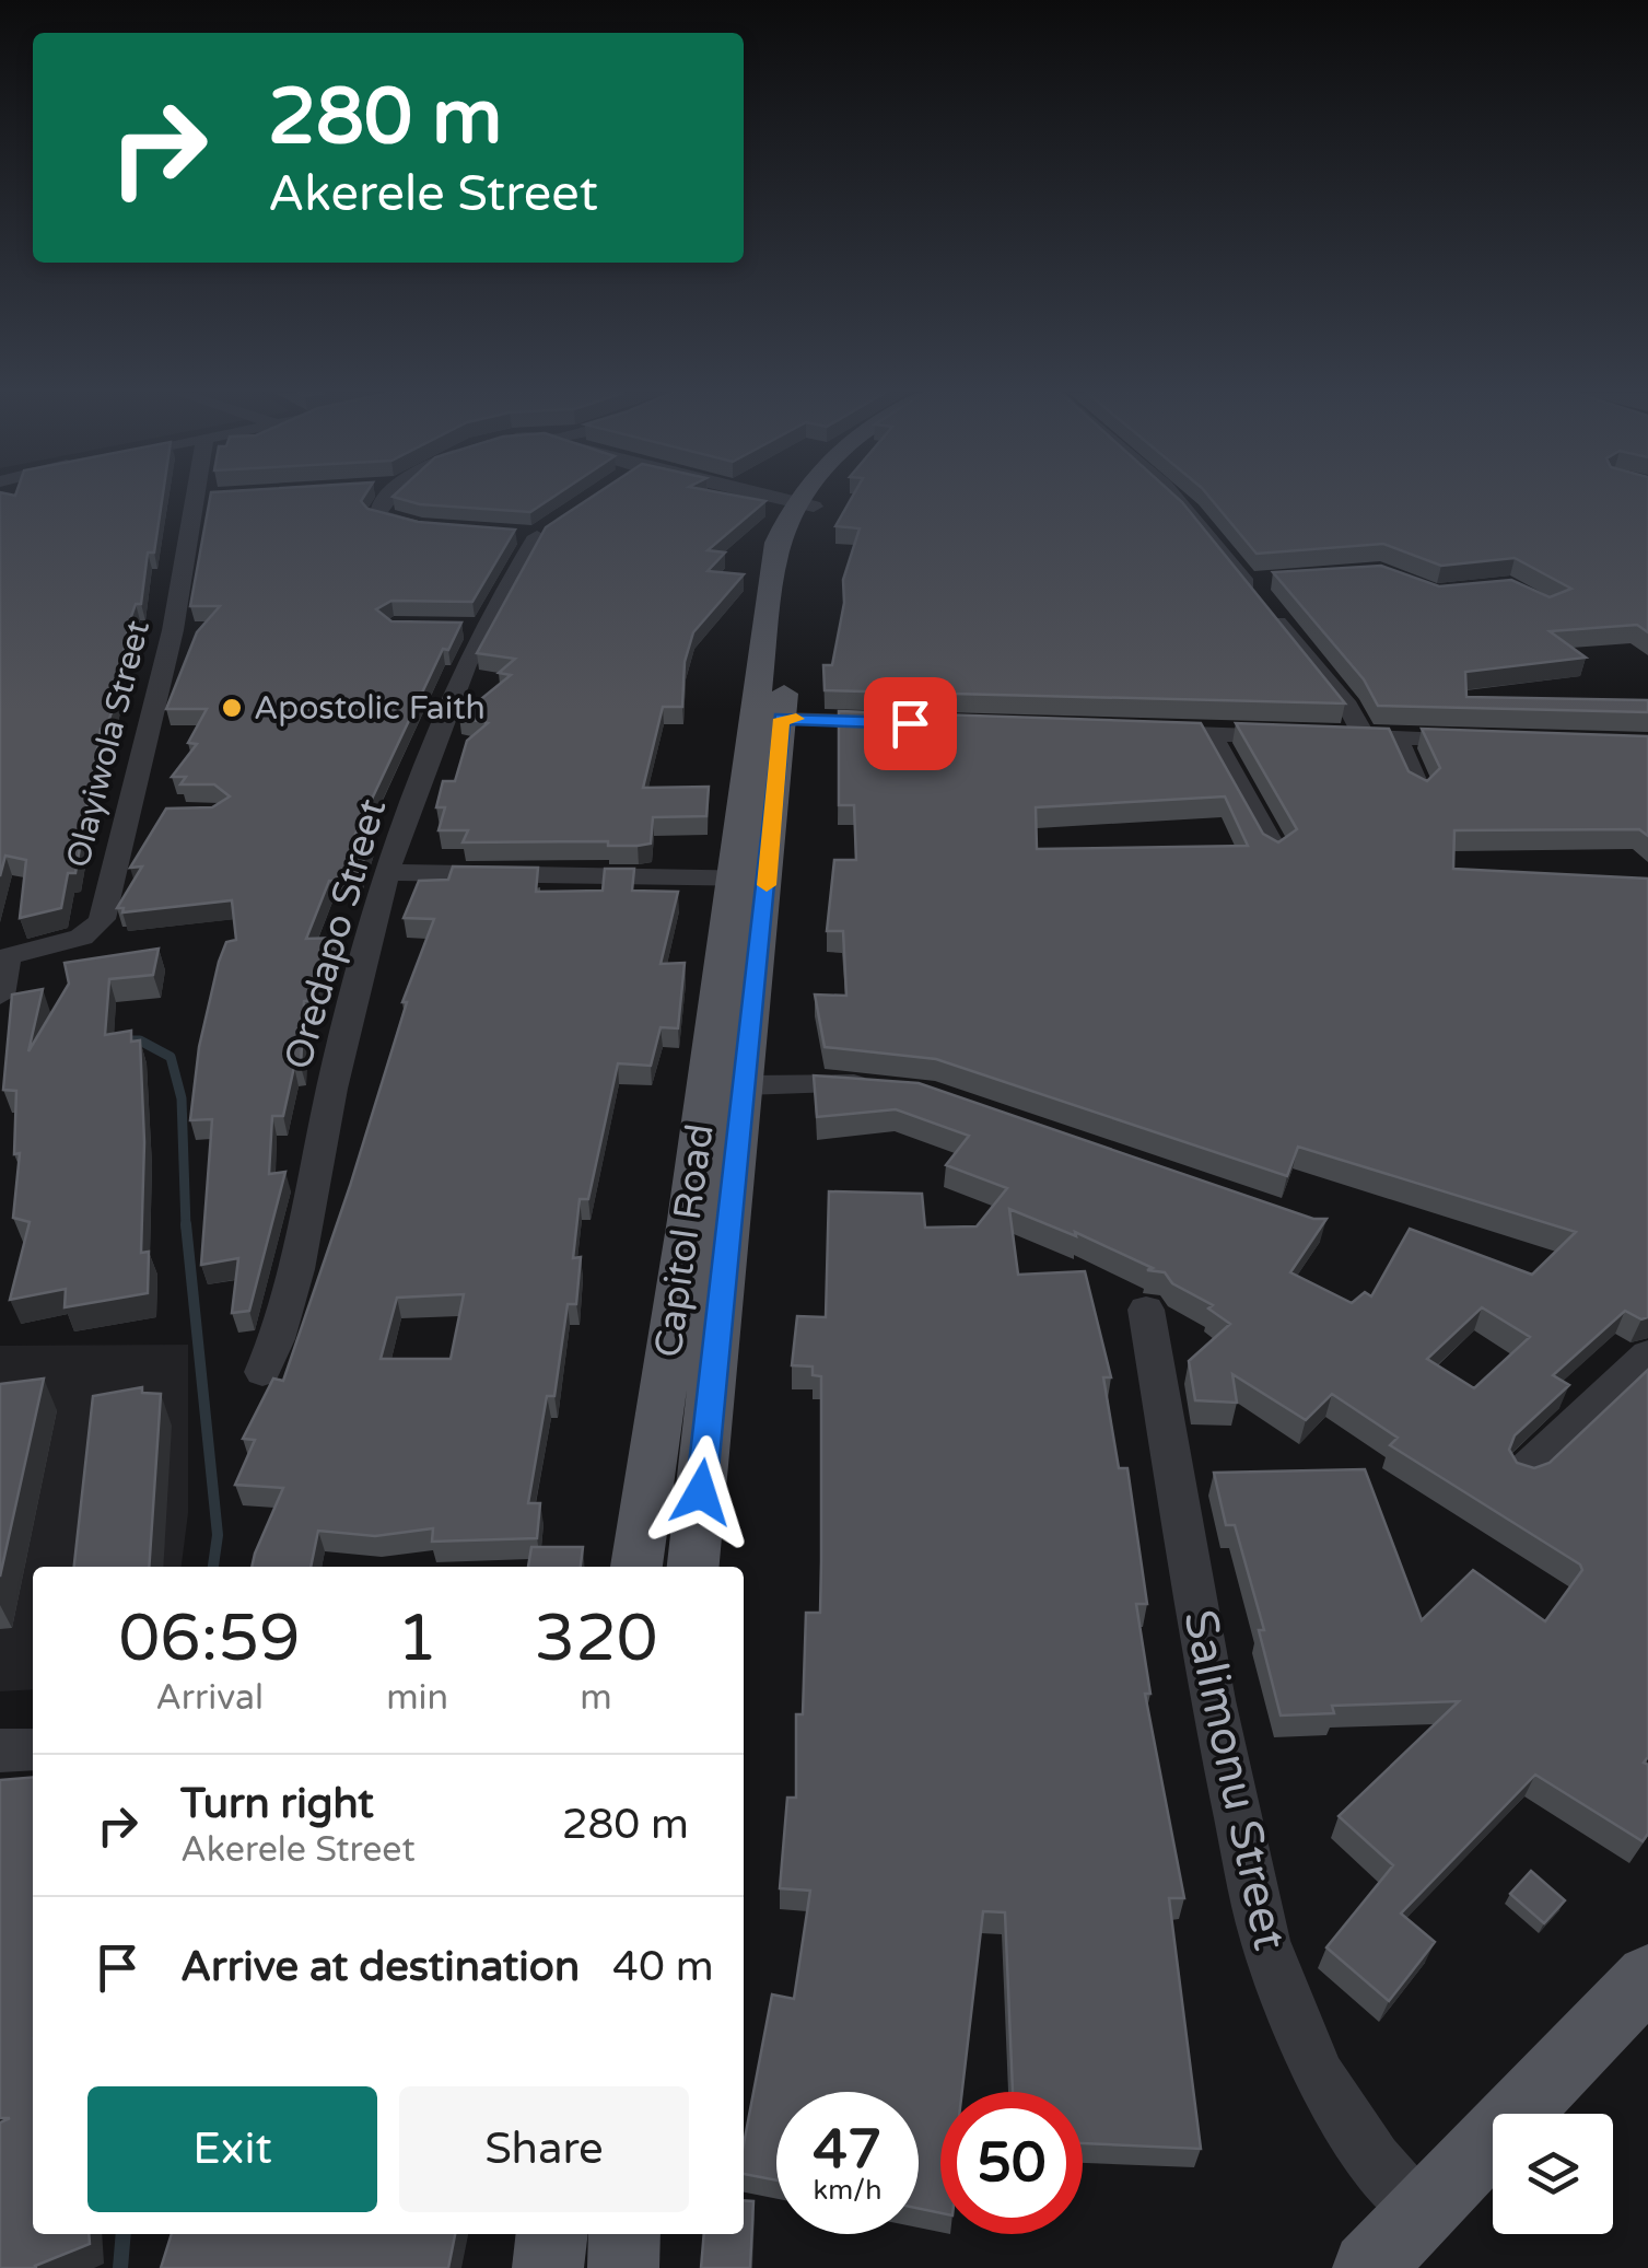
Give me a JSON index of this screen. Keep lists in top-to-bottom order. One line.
{"streets":{"main road":["Capitol Road"],"street":["Olayiwola Street","Oredapo Street","Salimonu Street"]},"places":["Apostolic Faith"],"page":{"turn":["280 m","Akerele Street"],"eta":["06:59","Arrival","1","min","320","m"],"list":[{"name":"Turn right","note":"Akerele Street","value":"280 m"},{"name":"Arrive at destination","value":"40 m"}],"buttons":["Exit","Share"],"speed":"47 km/h","limit":"50"}}
